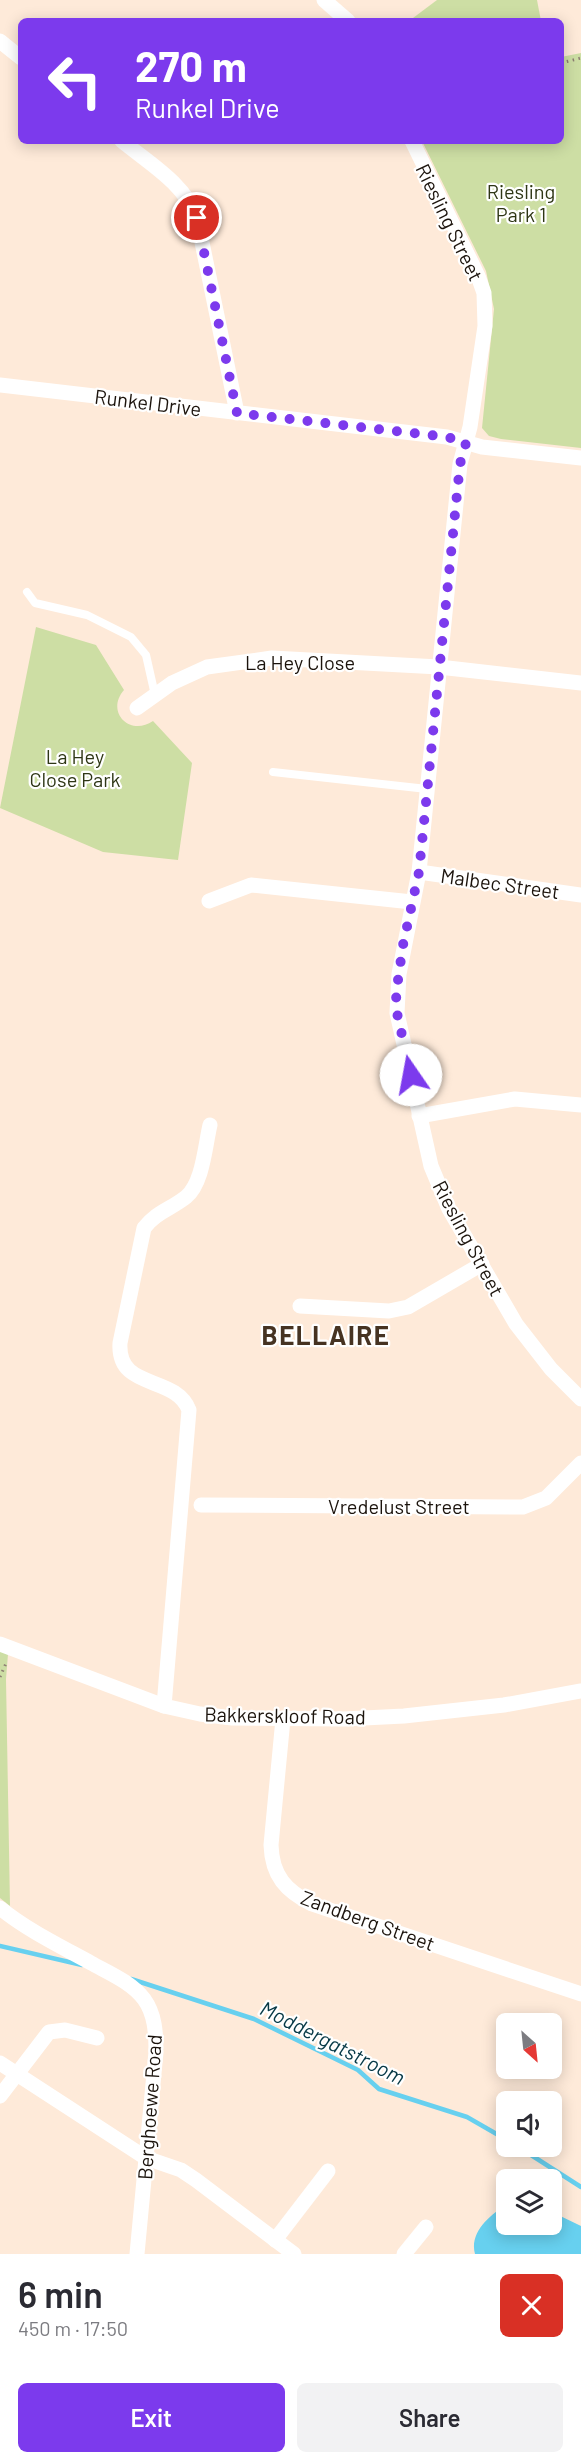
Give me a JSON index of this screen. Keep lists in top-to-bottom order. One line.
{"streets":{"street":["Riesling Street","Runkel Drive","La Hey Close","Malbec Street","Vredelust Street","Bakkerskloof Road","Zandberg Street","Berghoewe Road"]},"crossings":[["Riesling Street","Runkel Drive"],["Riesling Street","La Hey Close"],["Riesling Street","Malbec Street"],["Bakkerskloof Road","Zandberg Street"]],"districts":["BELLAIRE"],"water":["Moddergatstroom"],"parks":["Riesling Park 1","La Hey Close Park"],"north":"bottom right","page":{"turn":["270 m","Runkel Drive"],"heading":["6 min","450 m · 17:50"],"buttons":["Exit","Share"]}}
